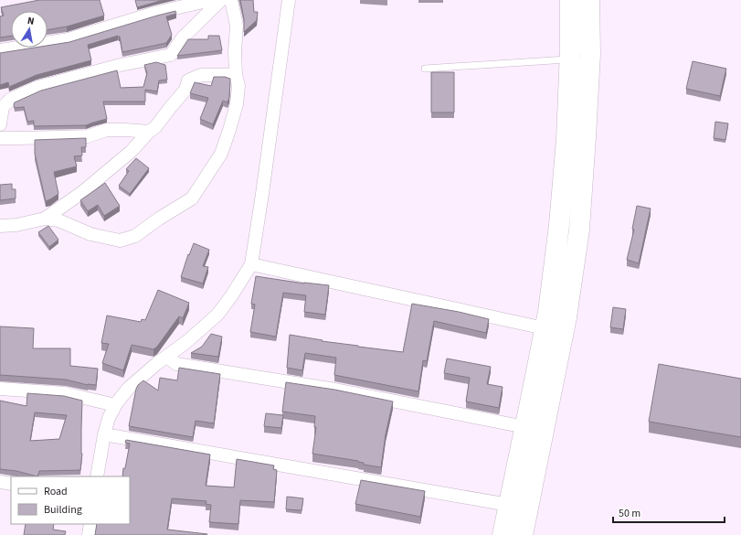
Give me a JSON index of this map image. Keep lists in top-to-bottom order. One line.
{"legend":["Road","Building"],"scale_bar":"50 m","north":"top"}
